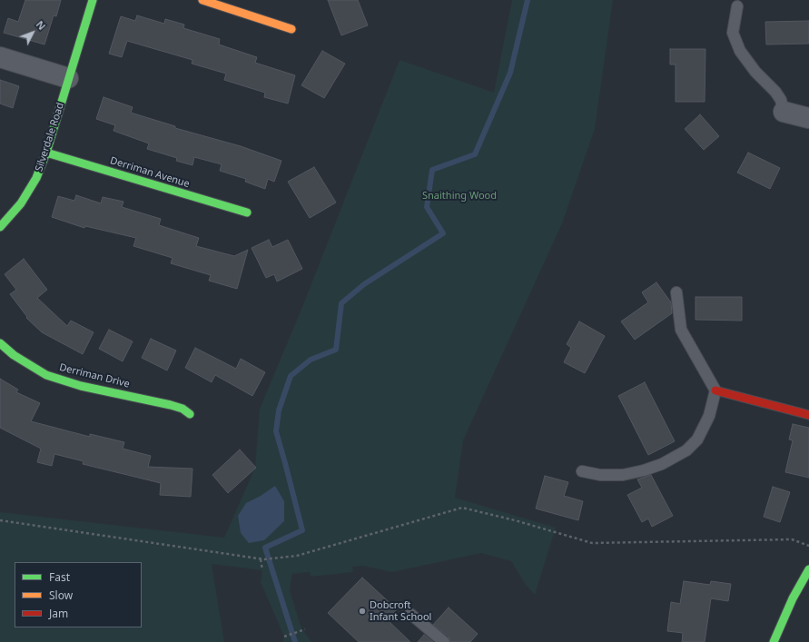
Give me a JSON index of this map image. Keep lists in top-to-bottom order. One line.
{"streets":{"street":["Silverdale Road","Derriman Avenue","Derriman Drive"]},"crossings":[["Silverdale Road","Derriman Avenue"]],"parks":["Snaithing Wood"],"places":["Dobcroft Infant School"],"legend":["Fast","Slow","Jam"],"north":"top right"}
